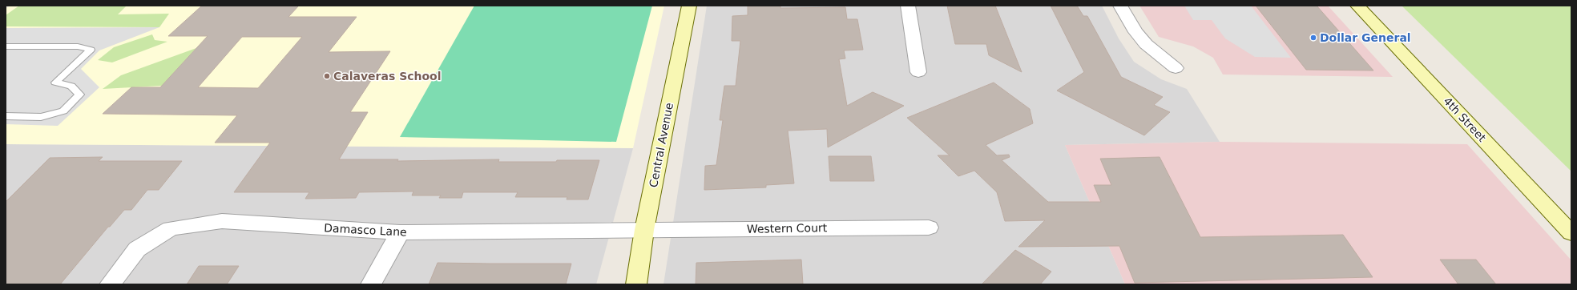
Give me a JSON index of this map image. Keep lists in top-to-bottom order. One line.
{"streets":{"street":["4th Street","Central Avenue","Western Court","Damasco Lane"]},"crossings":[["Central Avenue","Western Court"],["Central Avenue","Damasco Lane"],["Western Court","Damasco Lane"]],"places":["Dollar General","Calaveras School"]}
